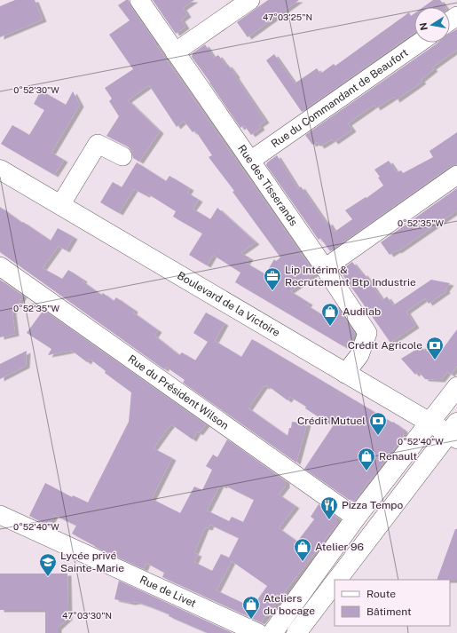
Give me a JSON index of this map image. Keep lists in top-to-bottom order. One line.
{"streets":{"main road":["Boulevard de la Victoire"],"street":["Rue du Commandant de Beaufort","Rue des Tisserands","Rue du Président Wilson","Rue de Livet"]},"crossings":[["Rue du Commandant de Beaufort","Rue des Tisserands"],["Rue des Tisserands","Boulevard de la Victoire"]],"places":{"office":["Lip Intérim & Recrutement Btp Industrie"],"shop":["Audilab","Renault","Atelier 96","Ateliers du bocage"],"bank":["Crédit Agricole","Crédit Mutuel"],"restaurant":["Pizza Tempo"],"school or university":["Lycée privé Sainte-Marie"]},"legend":["Route","Bâtiment"],"north":"left","coordinates":["47°03'25\"N","0°52'30\"W","0°52'35\"W","0°52'40\"W","47°03'30\"N"]}
